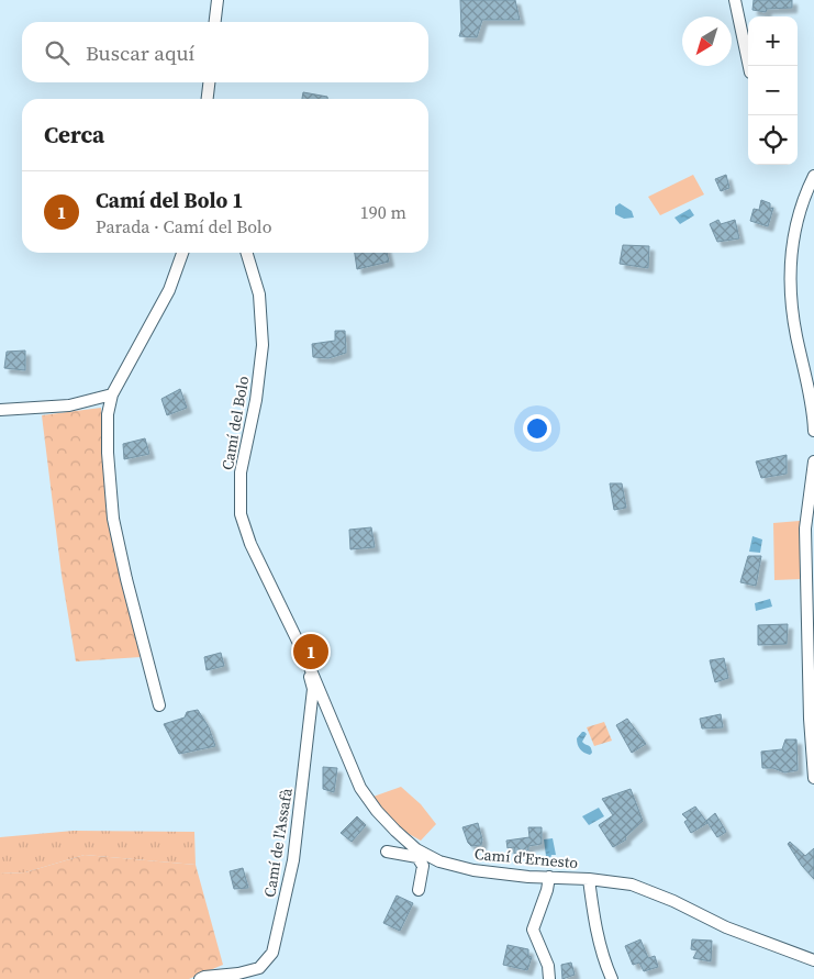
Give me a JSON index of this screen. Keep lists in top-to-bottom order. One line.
{"streets":{"street":["Camí del Bolo","Camí de l'Assafà","Camí d'Ernesto"]},"crossings":[["Camí del Bolo","Camí de l'Assafà"],["Camí del Bolo","Camí d'Ernesto"],["Camí de l'Assafà","Camí d'Ernesto"]],"north":"bottom left","page":{"map_buttons":["+","−"],"search":"Buscar aquí","heading":"Cerca","list":[{"mark":"1","name":"Camí del Bolo 1","note":"Parada · Camí del Bolo","value":"190 m"}],"pins":"1"}}
